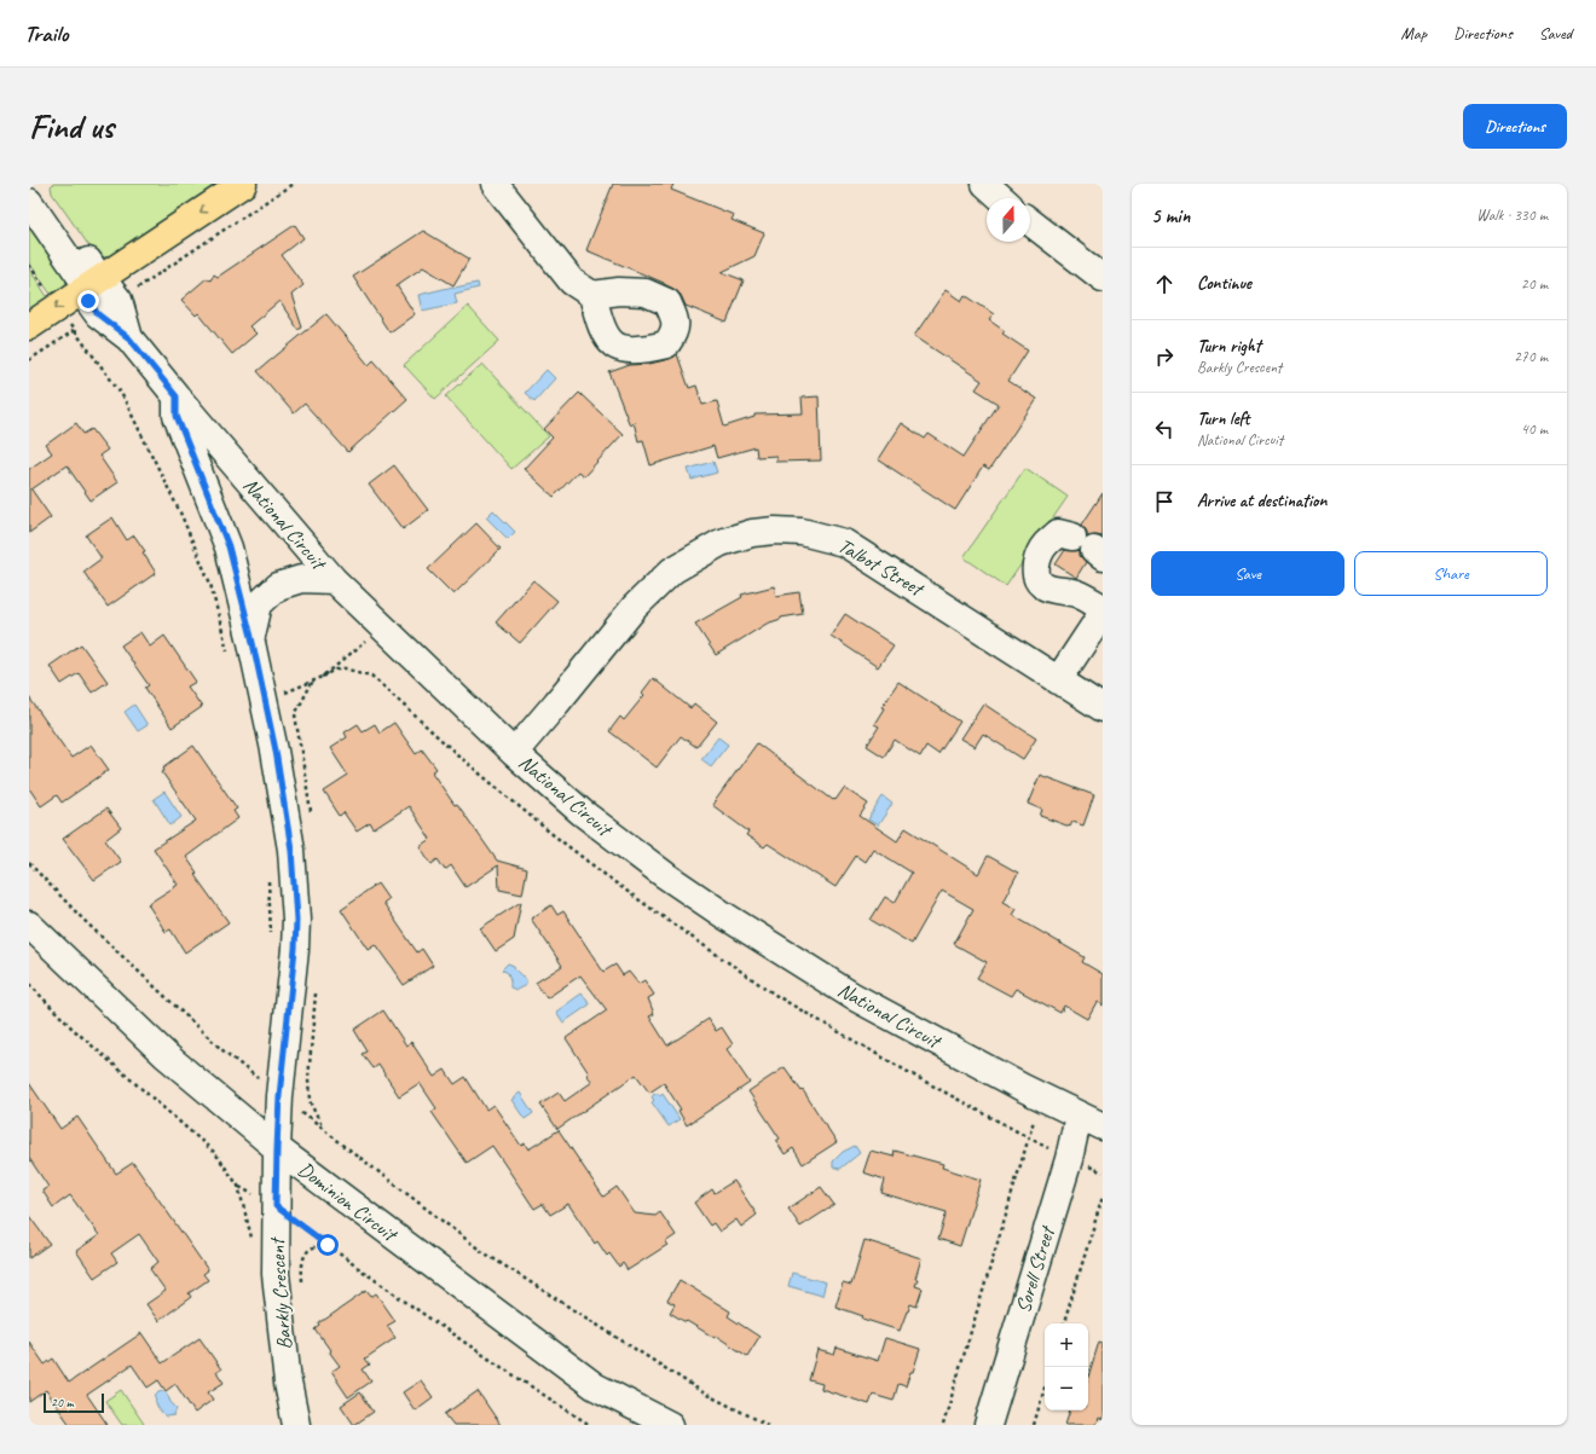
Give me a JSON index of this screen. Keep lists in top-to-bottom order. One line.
{"streets":{"street":["National Circuit","Talbot Street","Dominion Circuit","Sorell Street","Barkly Crescent"]},"crossings":[["National Circuit","Talbot Street"],["National Circuit","Sorell Street"],["National Circuit","Barkly Crescent"],["Dominion Circuit","Barkly Crescent"]],"scale_bar":"20 m","north":"top","page":{"header":"Trailo","nav":["Map","Directions","Saved"],"buttons":["Directions",["Save","Share"]],"title":"Find us","heading":["5 min","Walk · 330 m"],"list":[["Continue","20 m"],["Turn right","Barkly Crescent","270 m"],["Turn left","National Circuit","40 m"],"Arrive at destination"],"map_buttons":["+","−"],"scale":"20 m"}}
